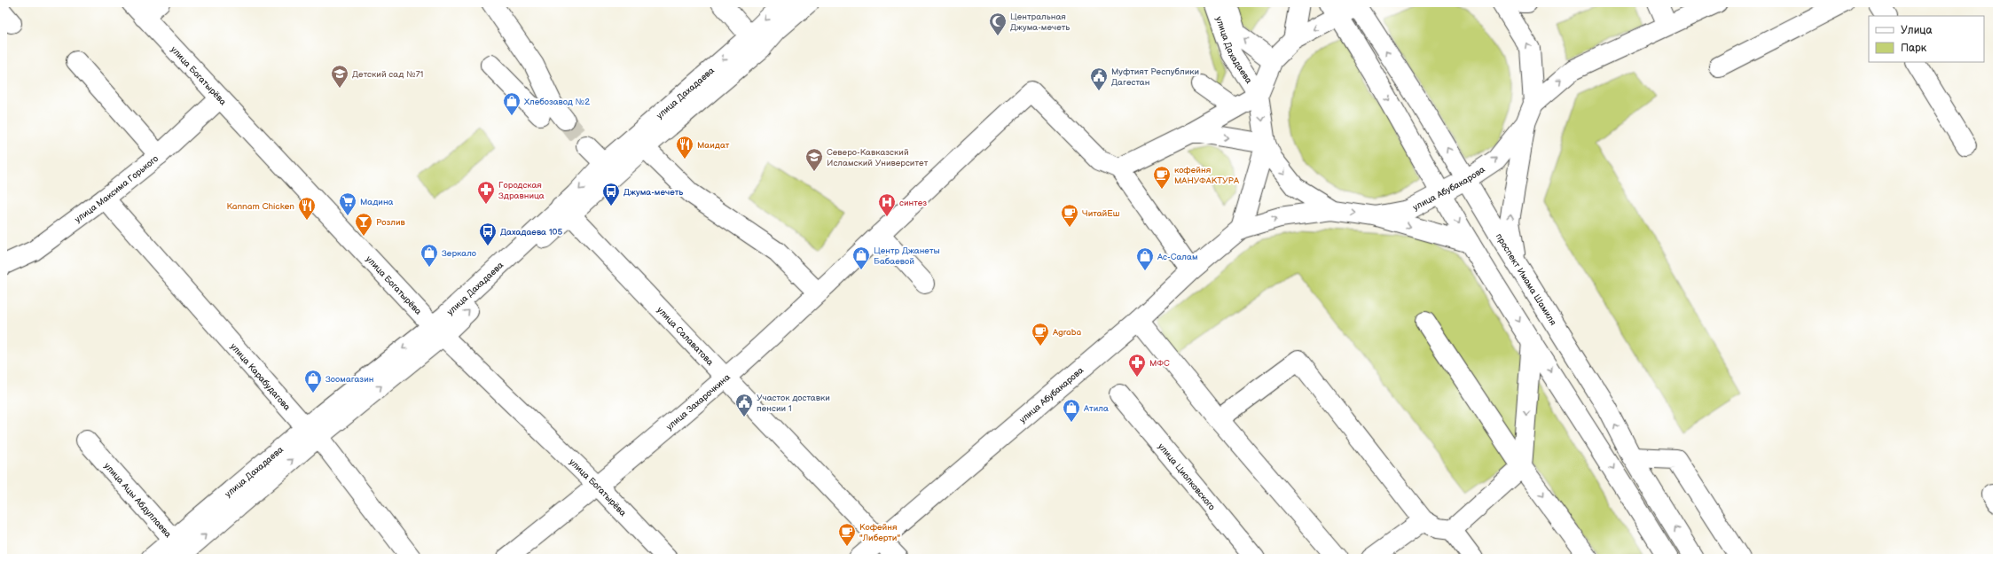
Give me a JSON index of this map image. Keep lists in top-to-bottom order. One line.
{"streets":{"street":["улица Дахадаева","улица Богатырёва","улица Абубакарова","улица Максима Горького","проспект Имама Шамиля","улица Салаватова","улица Карабудагова","улица Захарочкина","улица Циолковского","улица Ацы Абдуллаева"]},"crossings":[["улица Дахадаева","улица Богатырёва"],["улица Дахадаева","улица Абубакарова"],["улица Дахадаева","улица Салаватова"],["улица Дахадаева","улица Карабудагова"],["улица Дахадаева","улица Ацы Абдуллаева"],["улица Богатырёва","улица Максима Горького"],["улица Богатырёва","улица Захарочкина"],["улица Абубакарова","проспект Имама Шамиля"],["улица Абубакарова","улица Салаватова"],["улица Максима Горького","улица Карабудагова"],["улица Салаватова","улица Захарочкина"]],"places":{"mosque":["Центральная Джума-мечеть"],"school or university":["Детский сад №71","Северо-Кавказский Исламский Университет"],"public building":["Муфтият Республики Дагестан","Участок доставки пенсии 1"],"shop":["Хлебозавод №2","Зеркало","Центр Джанеты Бабаевой","Ас-Салам","Зоомагазин","Атила"],"restaurant":["Маидат","Kannam Chicken"],"cafe":["кофейня МАНУФАКТУРА","ЧитайЕш","Agraba","Кофейня \"Либерти\""],"pharmacy":["Городская Здравница","МФС"],"bus stop":["Джума-мечеть","Дахадаева 105"],"supermarket":["Мадина"],"hospital":["синтез"],"bar":["Розлив"]},"legend":["Улица","Парк"]}
